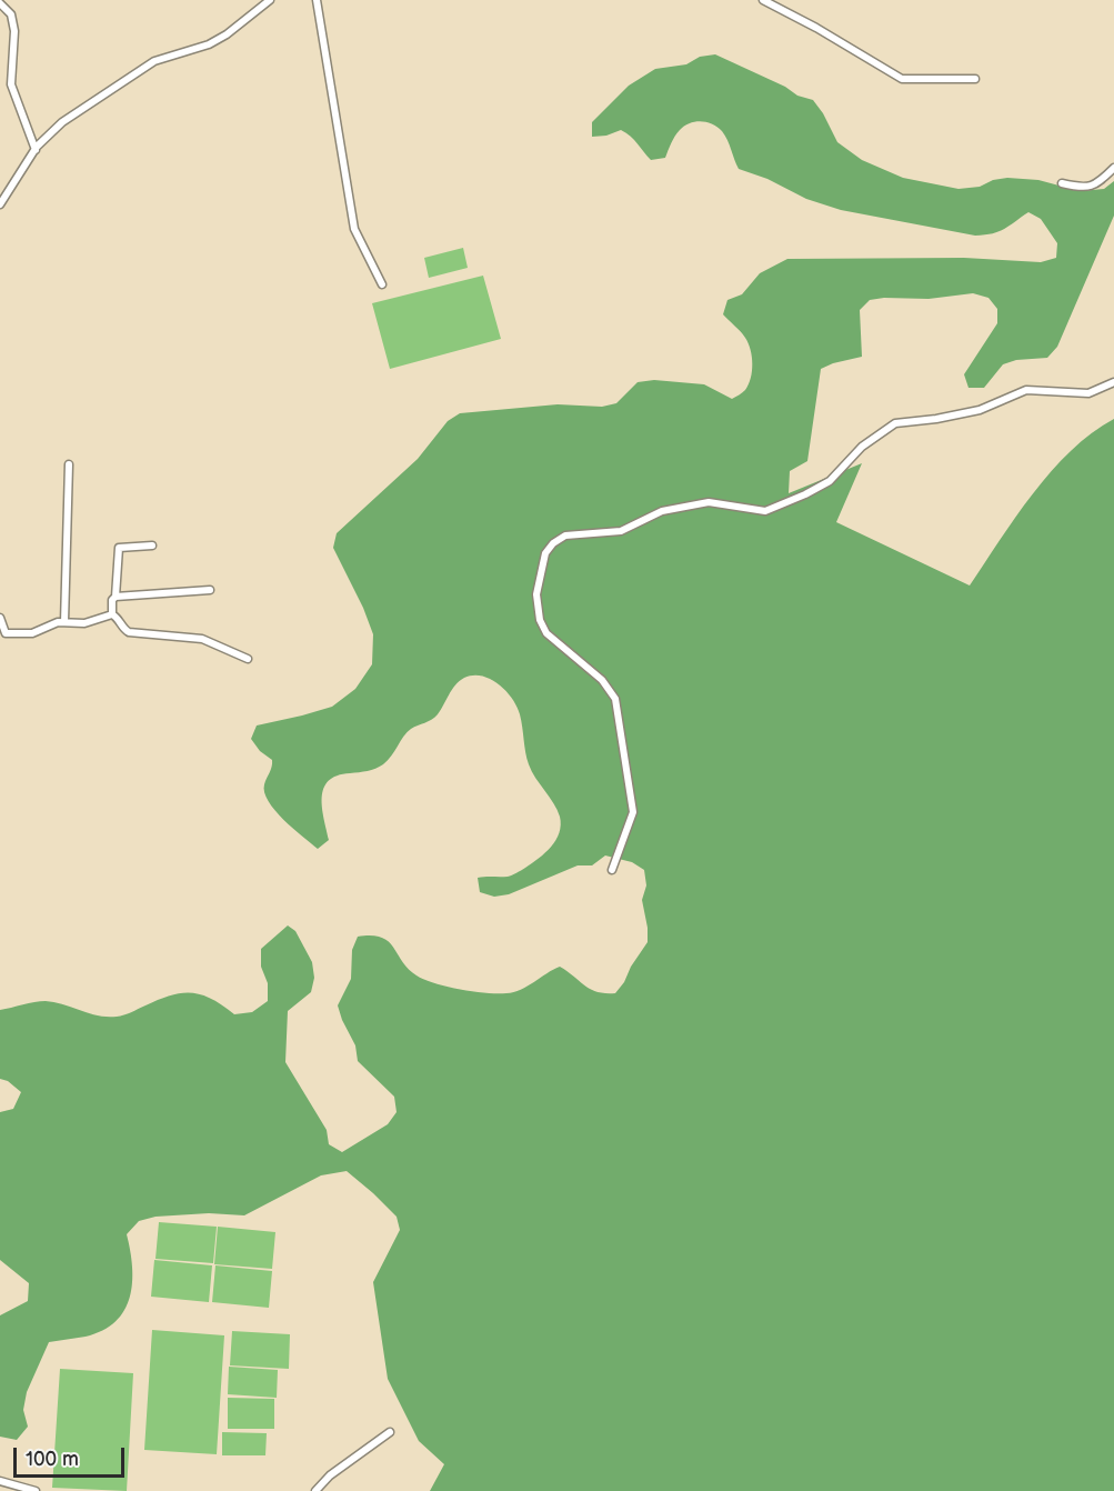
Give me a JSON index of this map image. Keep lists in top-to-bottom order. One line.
{"scale_bar":"100 m"}
